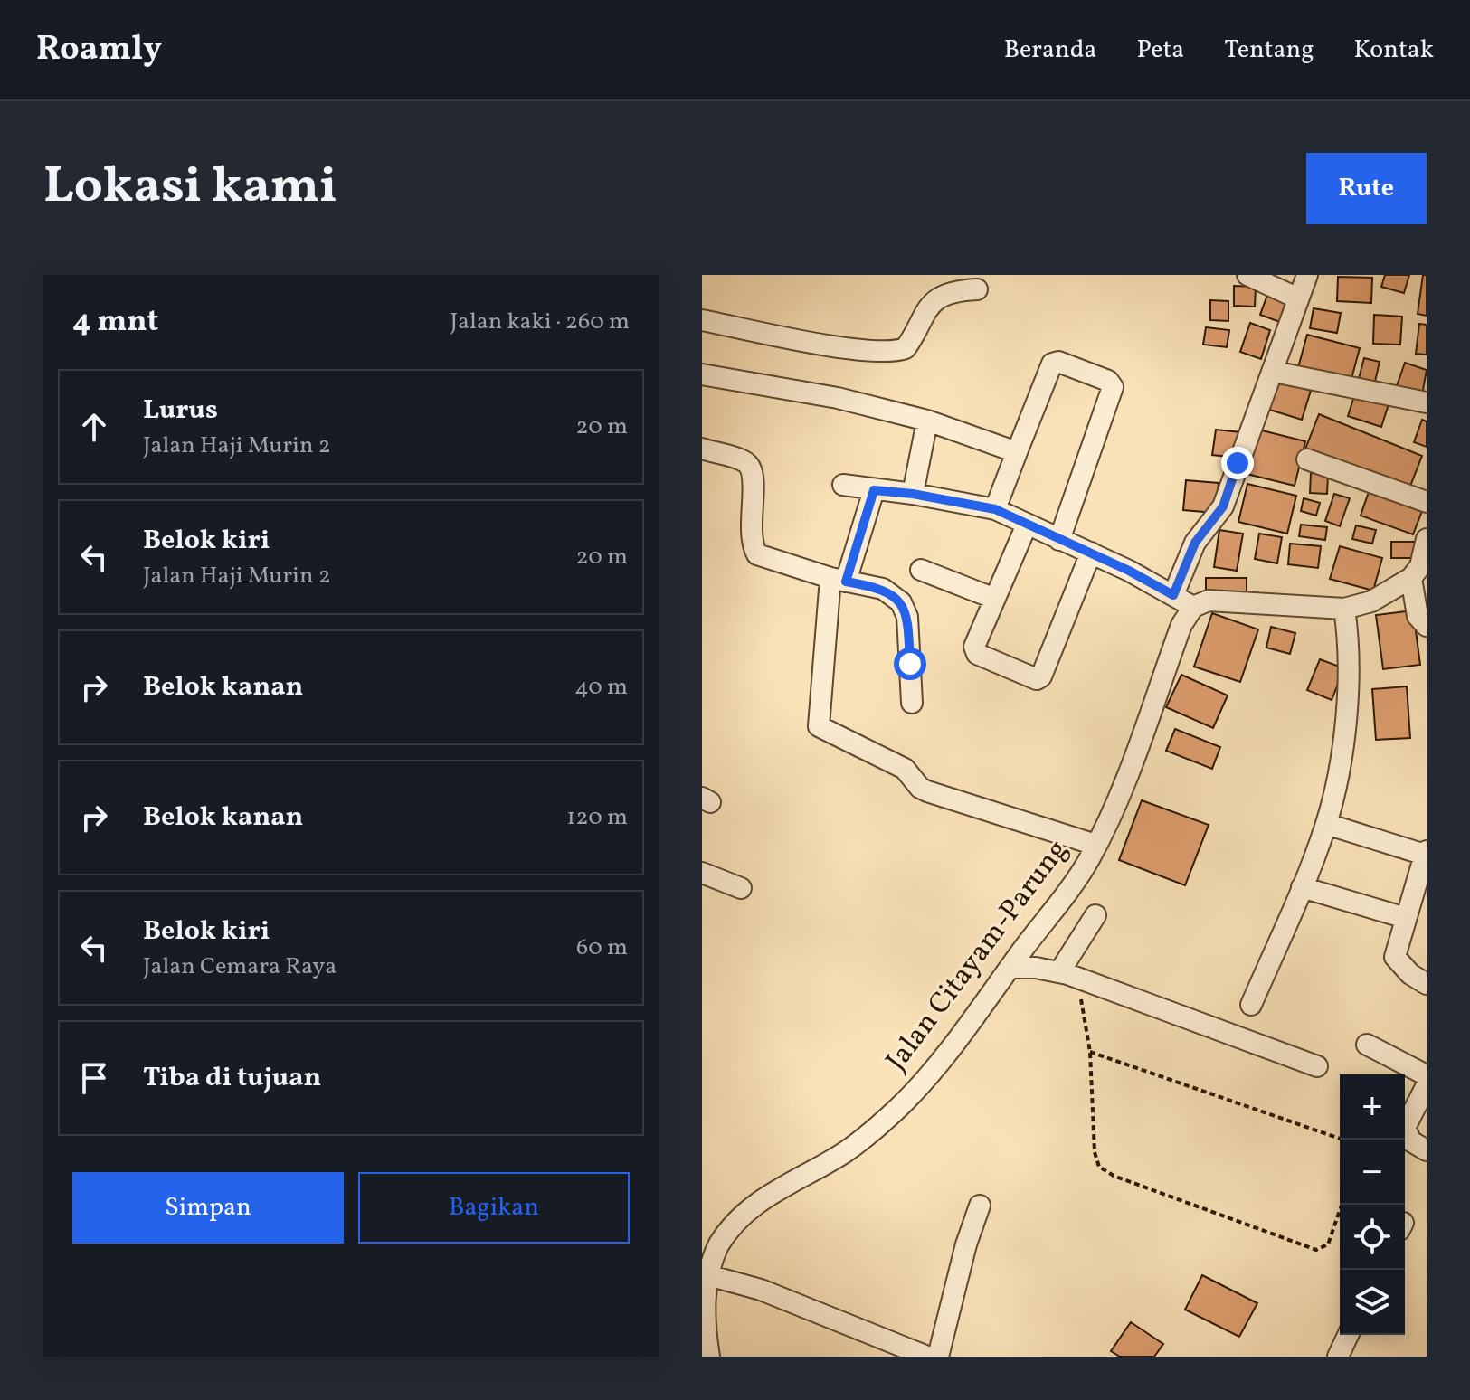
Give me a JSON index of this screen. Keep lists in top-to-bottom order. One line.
{"streets":{"street":["Jalan Citayam-Parung"]},"page":{"header":"Roamly","nav":["Beranda","Peta","Tentang","Kontak"],"title":"Lokasi kami","buttons":["Rute",["Simpan","Bagikan"]],"heading":["4 mnt","Jalan kaki · 260 m"],"list":[["Lurus","Jalan Haji Murin 2","20 m"],["Belok kiri","Jalan Haji Murin 2","20 m"],["Belok kanan","40 m"],["Belok kanan","120 m"],["Belok kiri","Jalan Cemara Raya","60 m"],"Tiba di tujuan"],"map_buttons":["+","−"]}}
